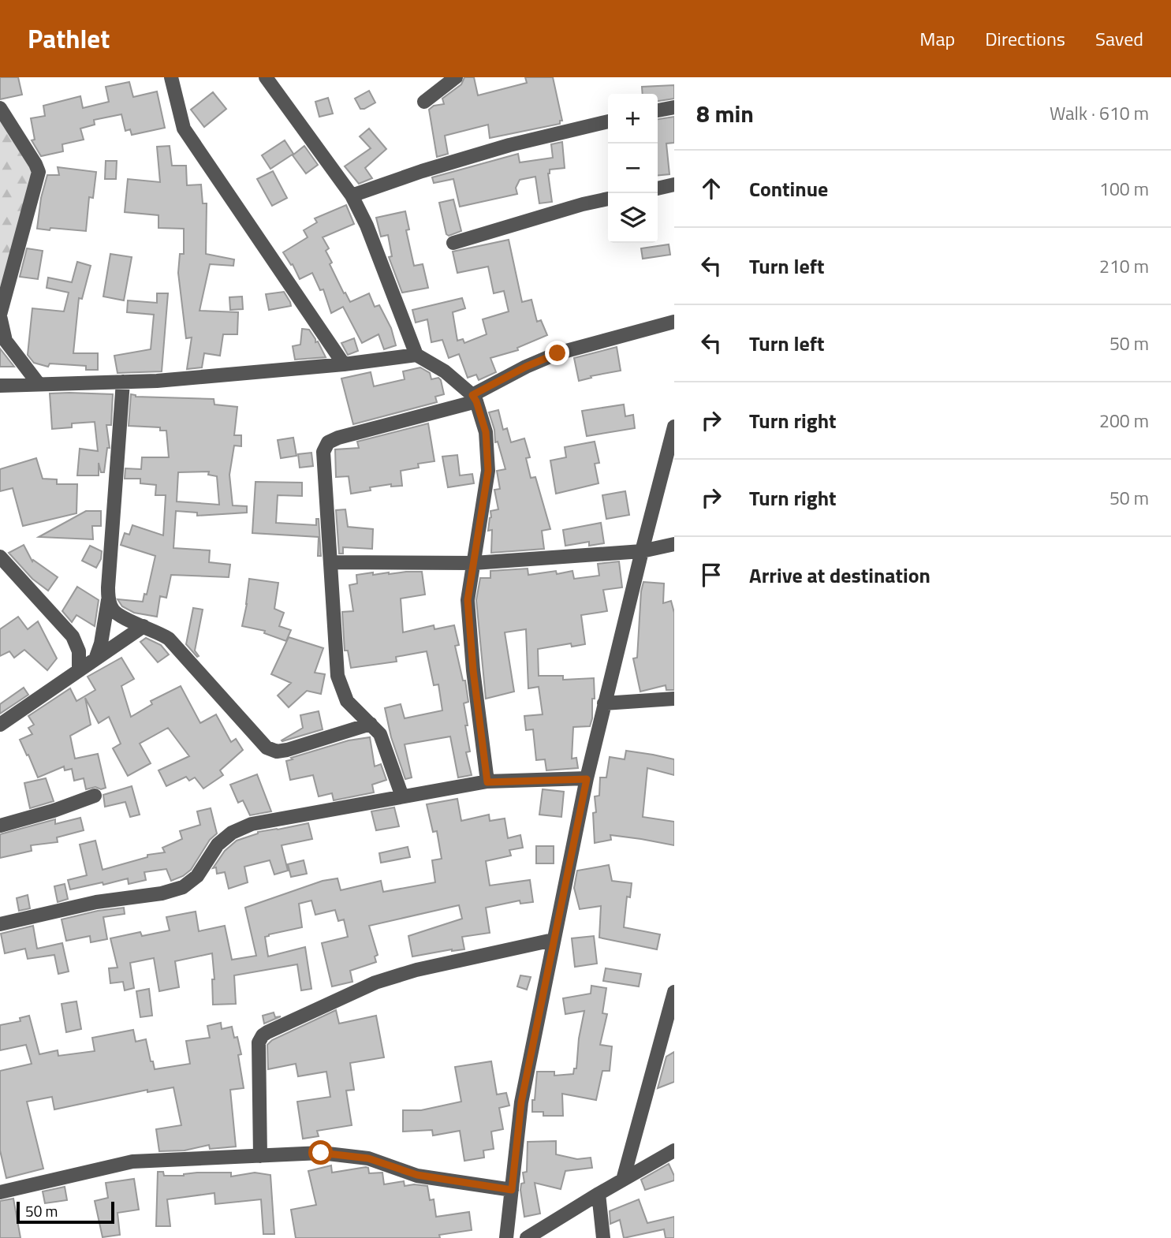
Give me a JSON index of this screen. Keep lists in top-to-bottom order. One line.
{"scale_bar":"50 m","page":{"header":"Pathlet","nav":["Map","Directions","Saved"],"heading":["8 min","Walk · 610 m"],"map_buttons":["+","−"],"list":[["Continue","100 m"],["Turn left","210 m"],["Turn left","50 m"],["Turn right","200 m"],["Turn right","50 m"],"Arrive at destination"],"scale":"50 m"}}
